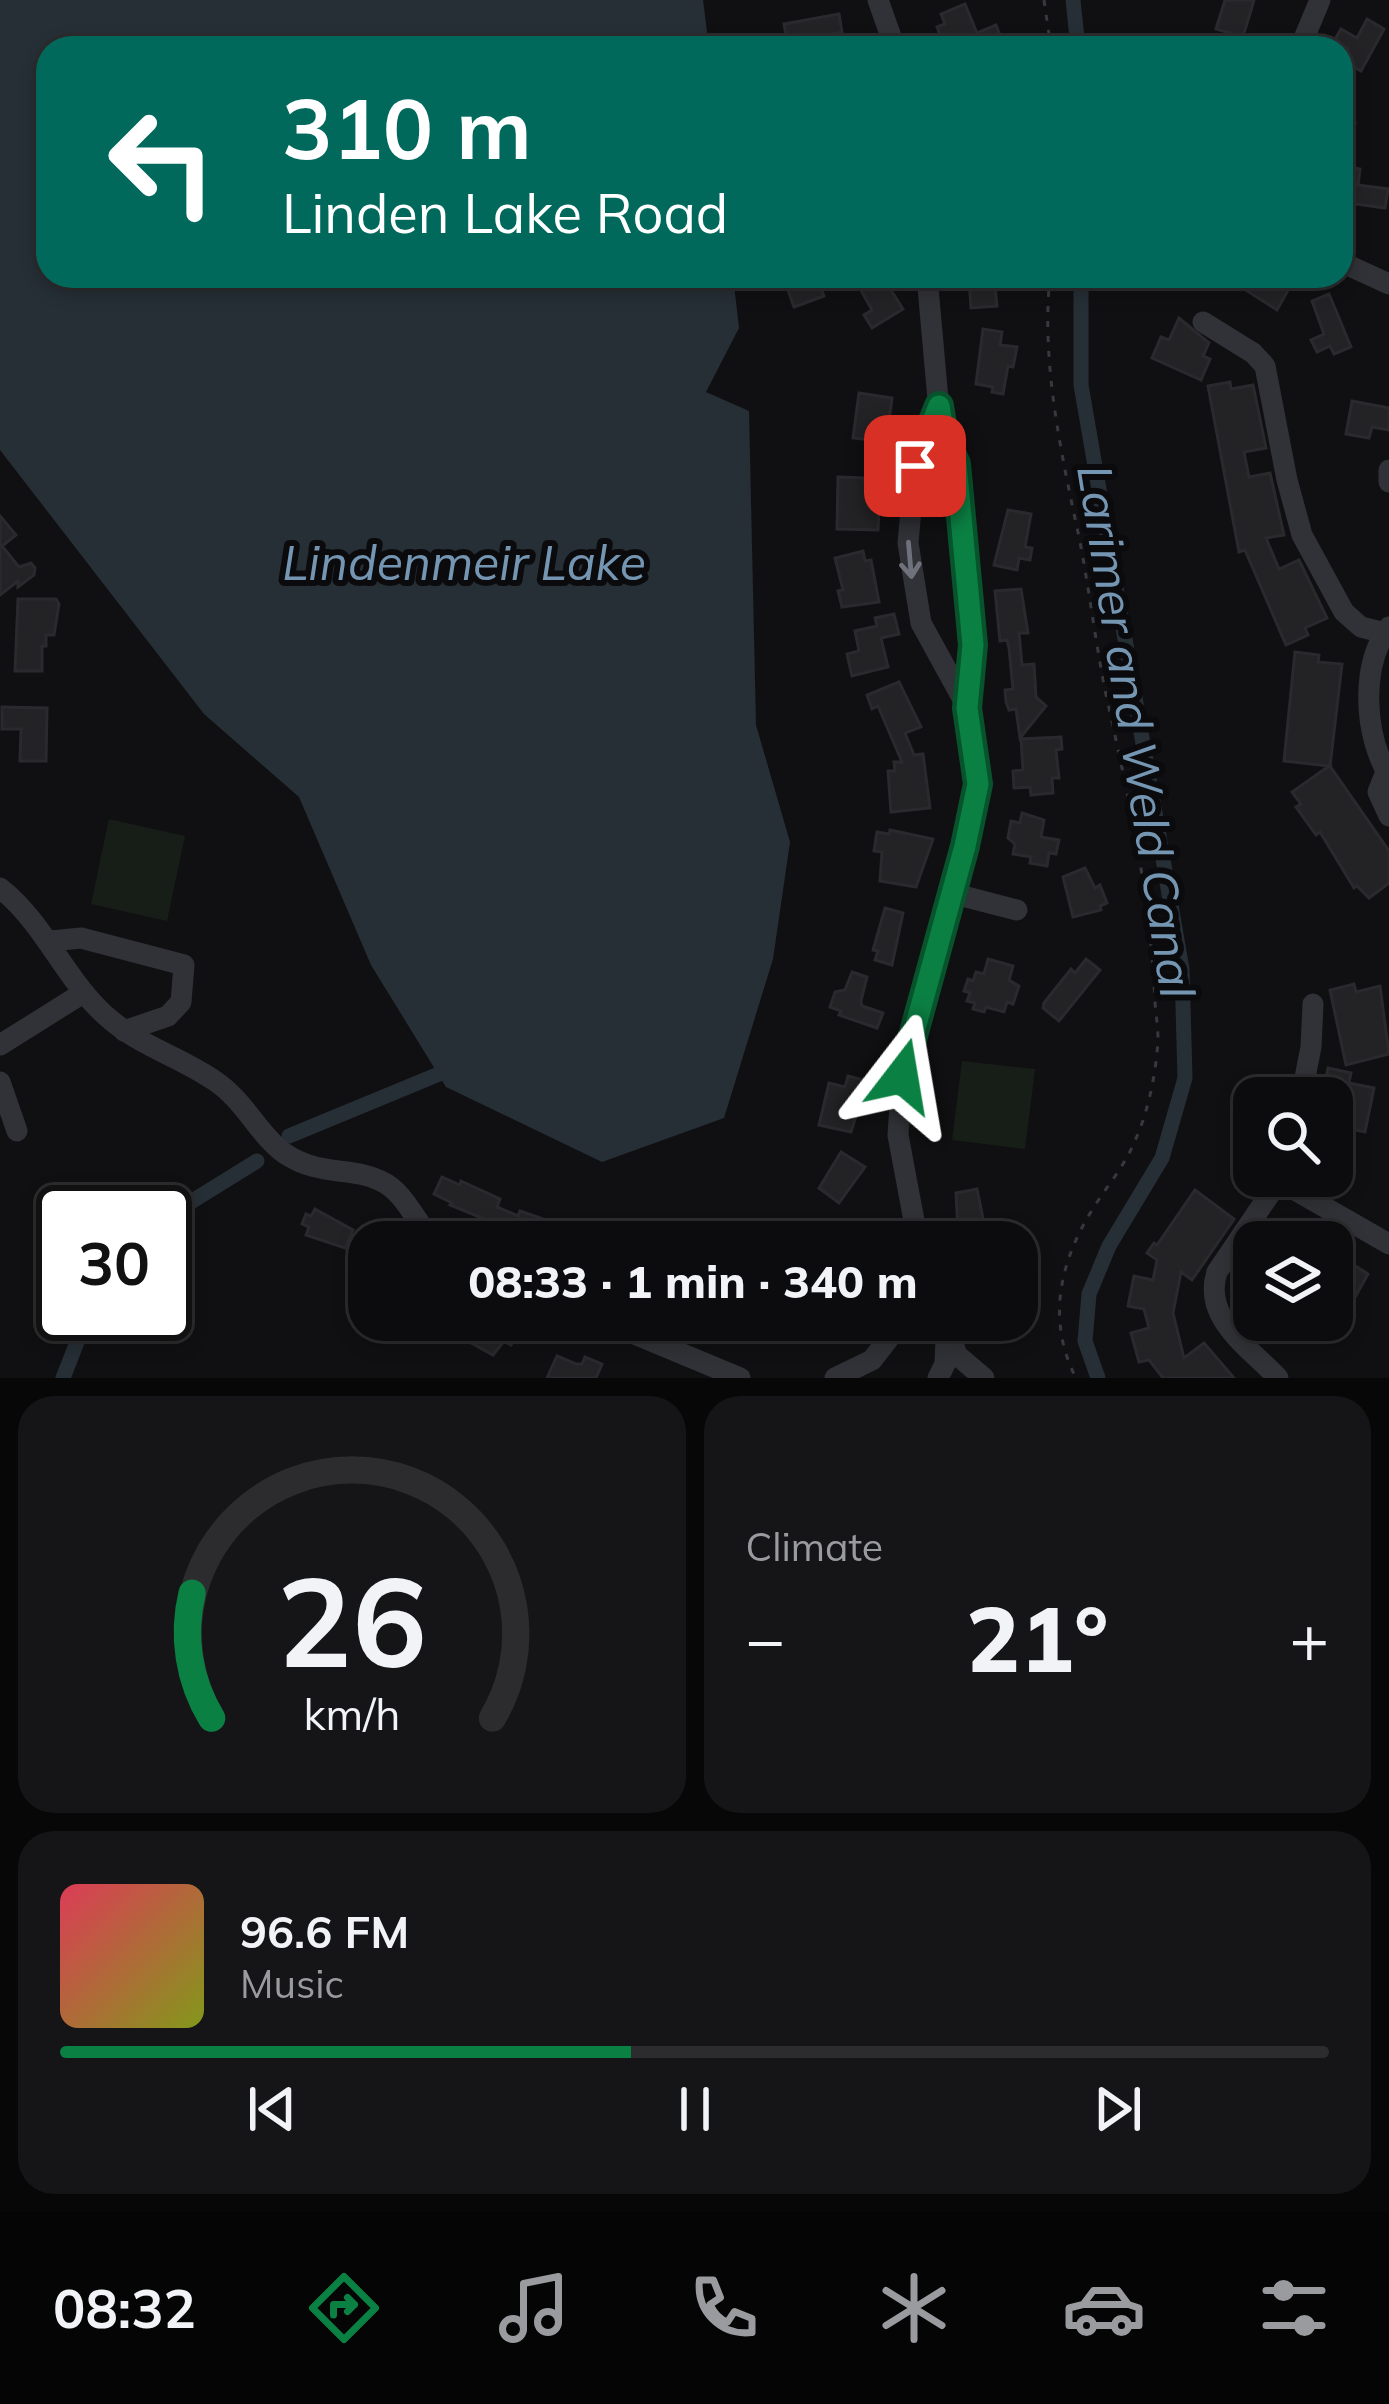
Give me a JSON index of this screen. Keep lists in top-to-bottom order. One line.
{"water":["Lindenmeir Lake","Larimer and Weld Canal"],"page":{"turn":["310 m","Linden Lake Road"],"limit":"30","trip":"08:33 · 1 min · 340 m","tile":"Climate","heat":["−","21°","+"],"song":["96.6 FM","Music"],"tabs":"08:32","gauge":["26","km/h"]}}
